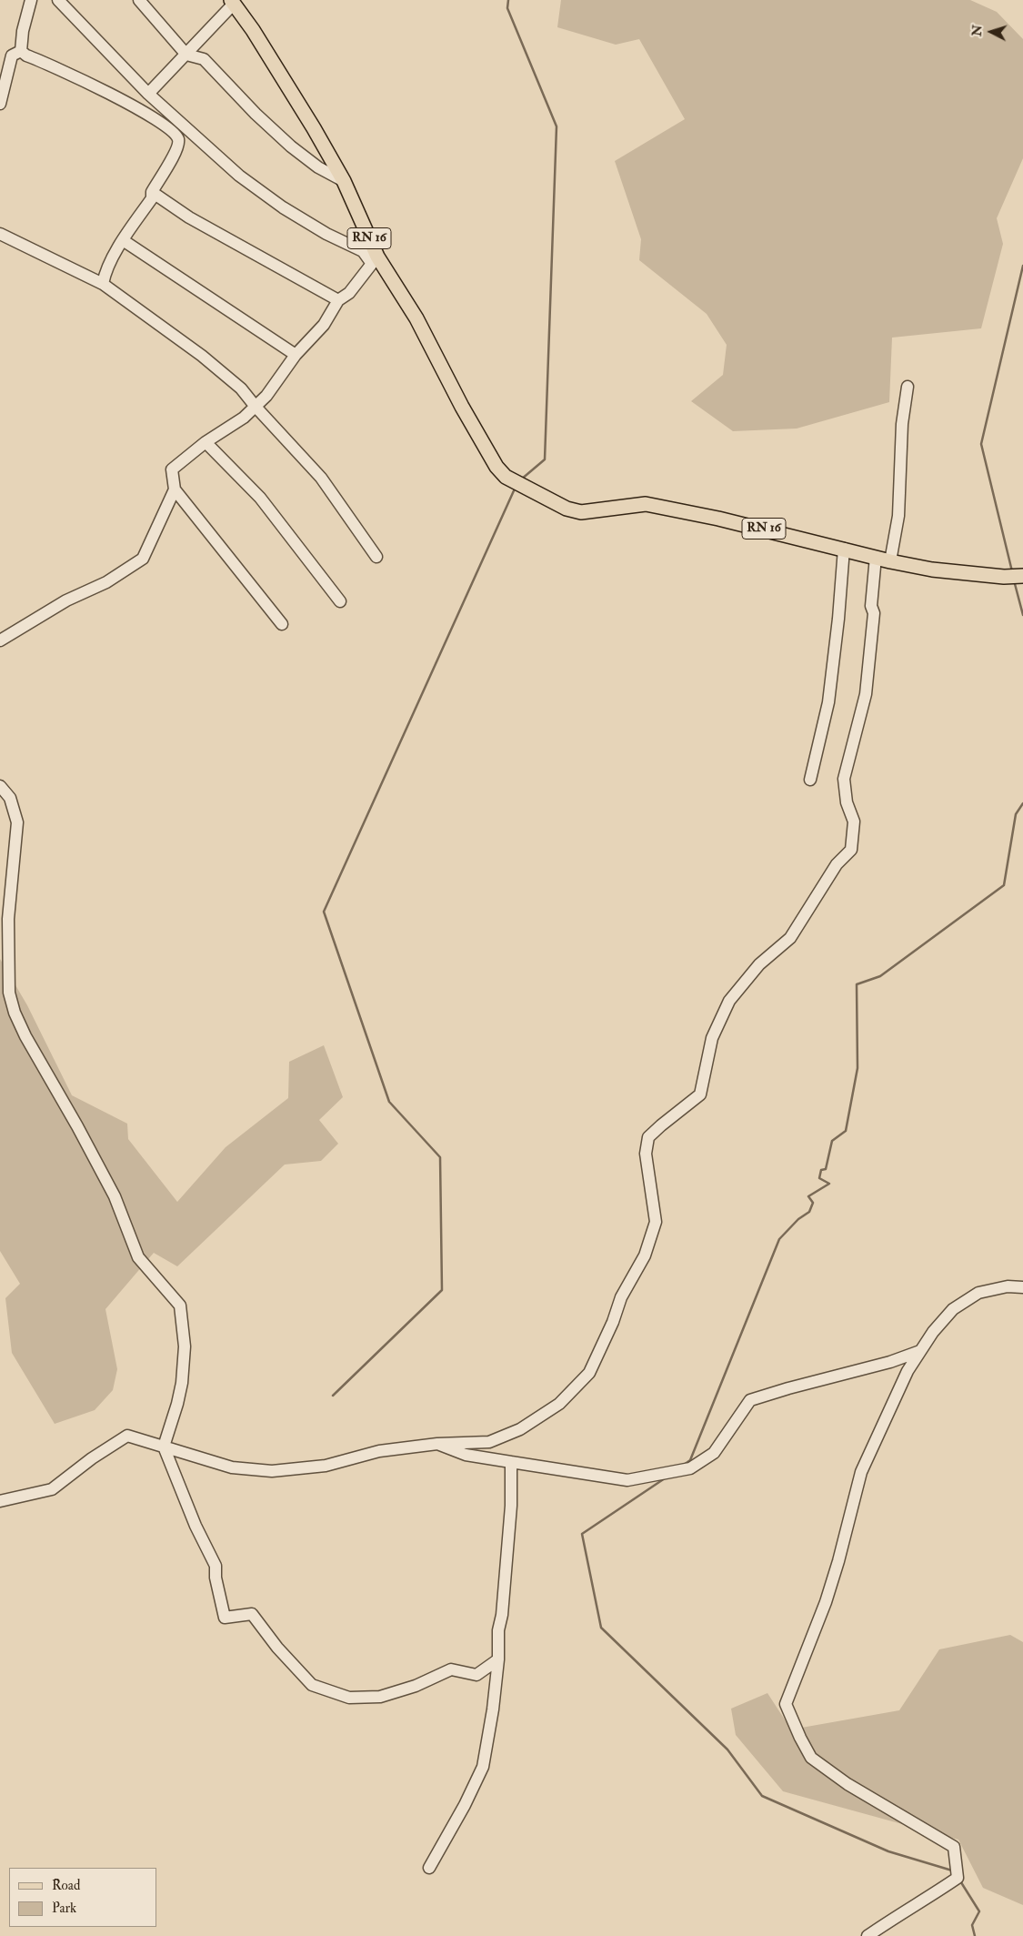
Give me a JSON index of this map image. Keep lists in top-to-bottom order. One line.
{"streets":{"main road":["RN 16"]},"legend":["Road","Park"],"north":"left"}
